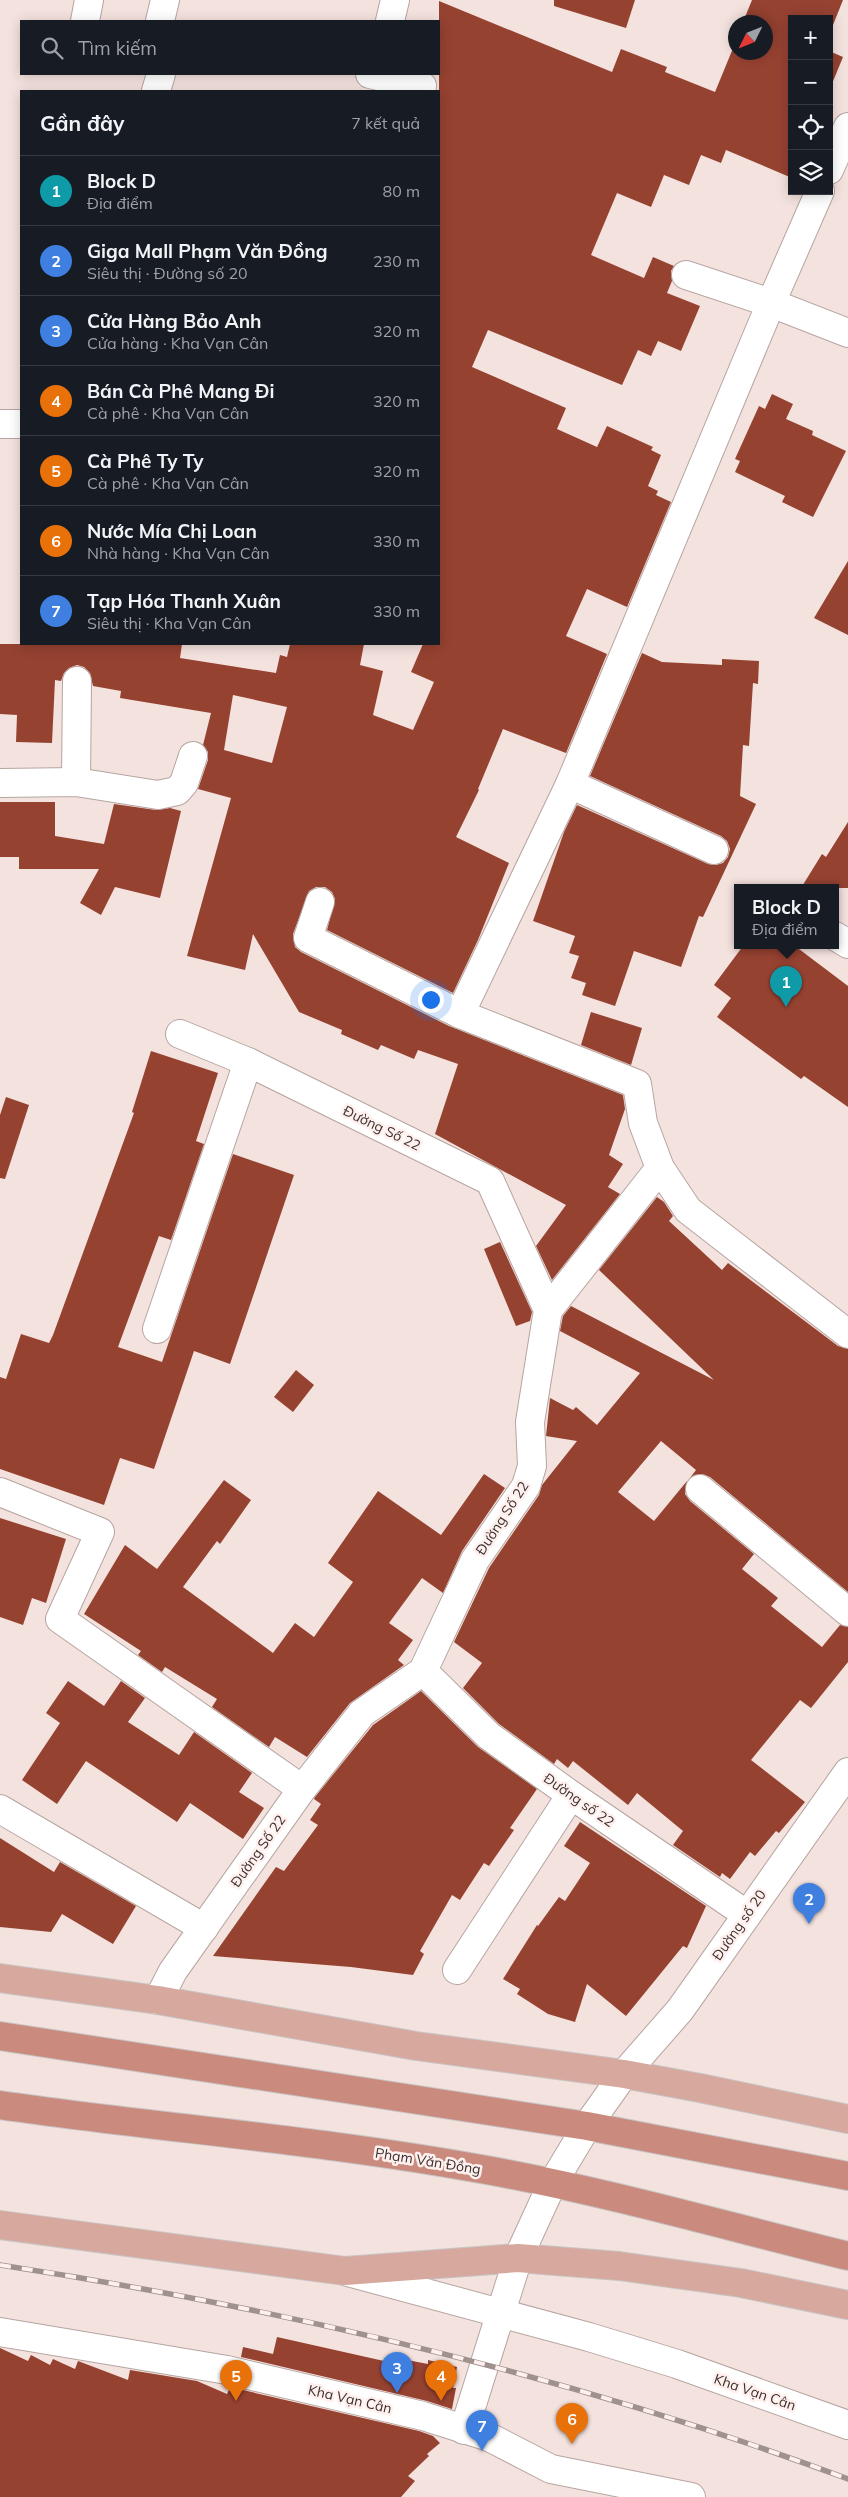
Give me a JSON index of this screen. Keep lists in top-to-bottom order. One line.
{"streets":{"highway":["Phạm Văn Đồng"],"street":["Đường Số 22","Đường số 22","Đường số 20","Kha Vạn Cân"]},"crossings":[["Đường Số 22","Đường số 22"],["Đường số 22","Đường số 20"],["Đường số 20","Phạm Văn Đồng"],["Đường số 20","Kha Vạn Cân"]],"north":"bottom left","page":{"map_buttons":["+","−"],"search":"Tìm kiếm","heading":["Gần đây","7 kết quả"],"list":[{"mark":"1","name":"Block D","note":"Địa điểm","value":"80 m"},{"mark":"2","name":"Giga Mall Phạm Văn Đồng","note":"Siêu thị · Đường số 20","value":"230 m"},{"mark":"3","name":"Cửa Hàng Bảo Anh","note":"Cửa hàng · Kha Vạn Cân","value":"320 m"},{"mark":"4","name":"Bán Cà Phê Mang Đi","note":"Cà phê · Kha Vạn Cân","value":"320 m"},{"mark":"5","name":"Cà Phê Ty Ty","note":"Cà phê · Kha Vạn Cân","value":"320 m"},{"mark":"6","name":"Nước Mía Chị Loan","note":"Nhà hàng · Kha Vạn Cân","value":"330 m"},{"mark":"7","name":"Tạp Hóa Thanh Xuân","note":"Siêu thị · Kha Vạn Cân","value":"330 m"}],"popup":["Block D","Địa điểm"],"pins":["1","2","3","4","5","6","7"]}}
